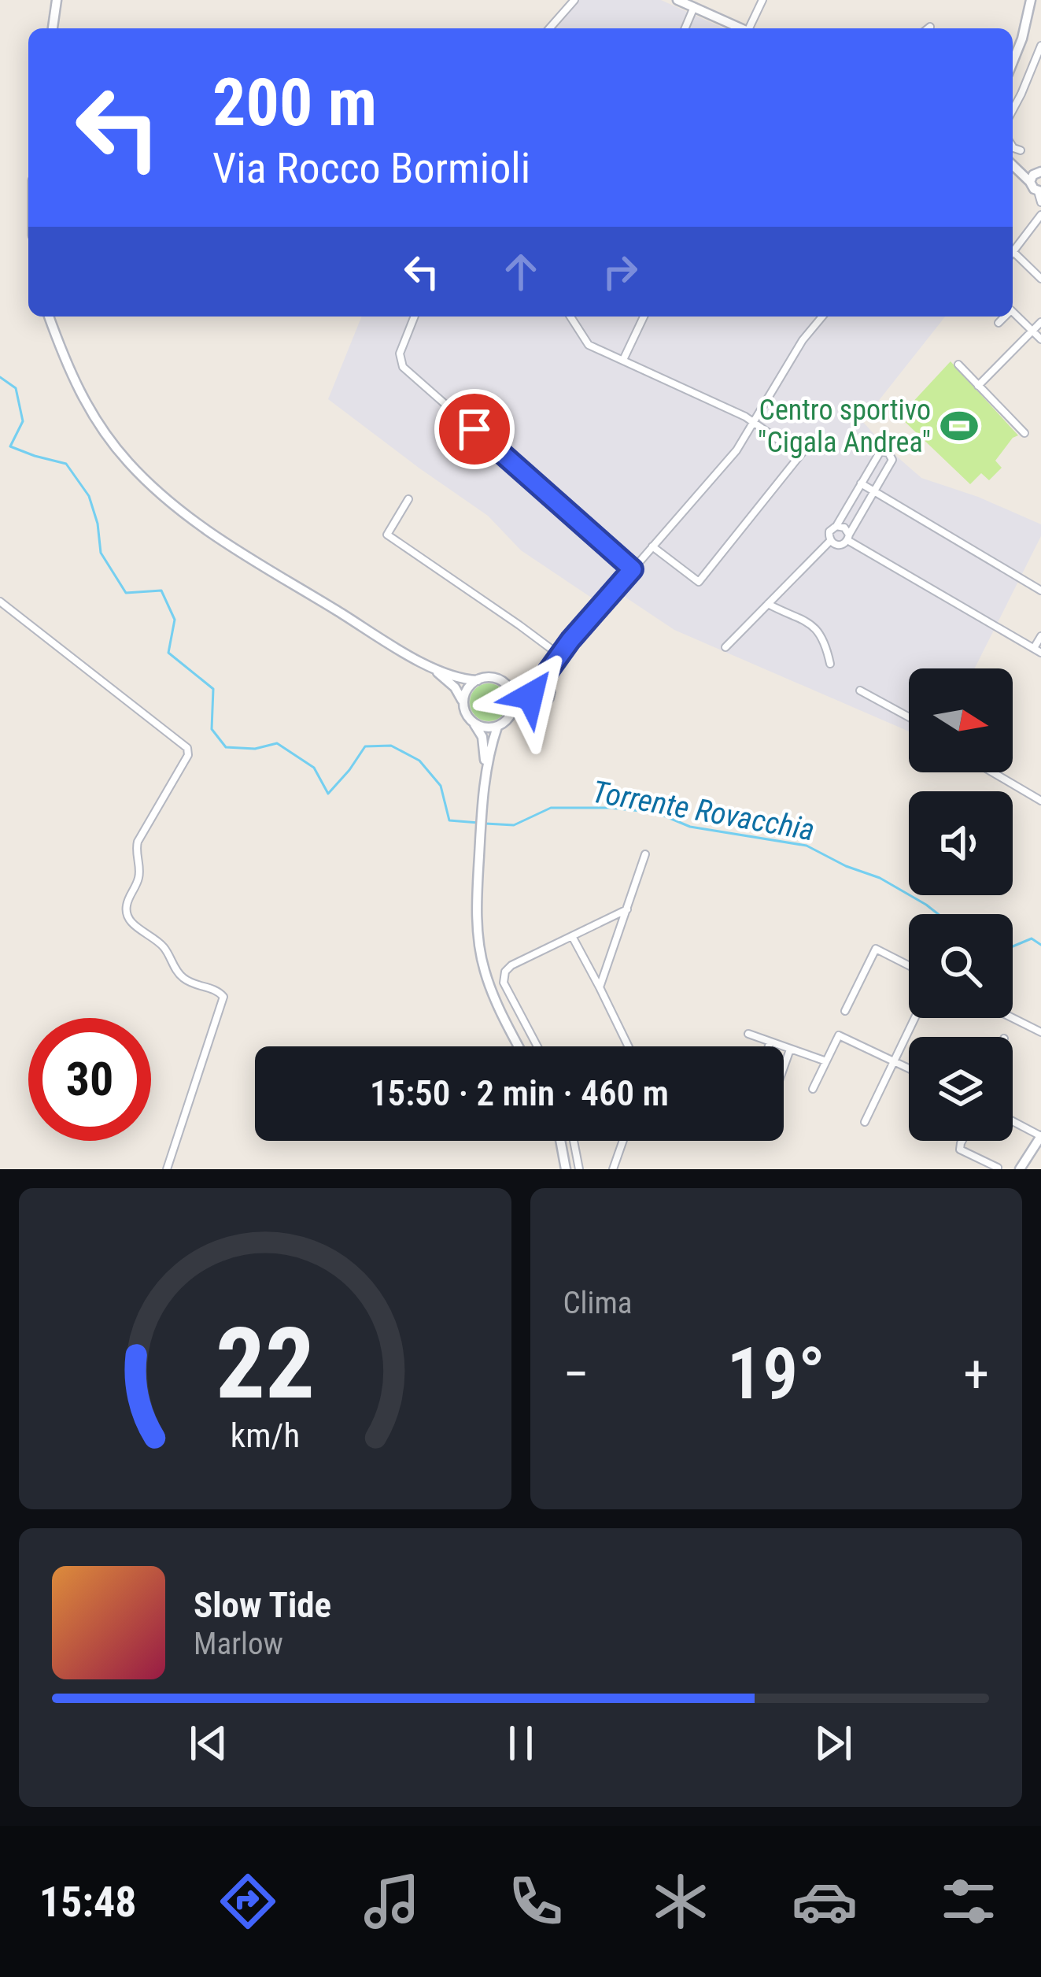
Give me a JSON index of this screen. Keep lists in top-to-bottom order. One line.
{"water":["Torrente Rovacchia"],"places":{"sports":["Centro sportivo \"Cigala Andrea\""]},"north":"right","page":{"turn":["200 m","Via Rocco Bormioli"],"limit":"30","trip":"15:50 · 2 min · 460 m","tile":"Clima","heat":["−","19°","+"],"song":["Slow Tide","Marlow"],"tabs":"15:48","gauge":["22","km/h"]}}
